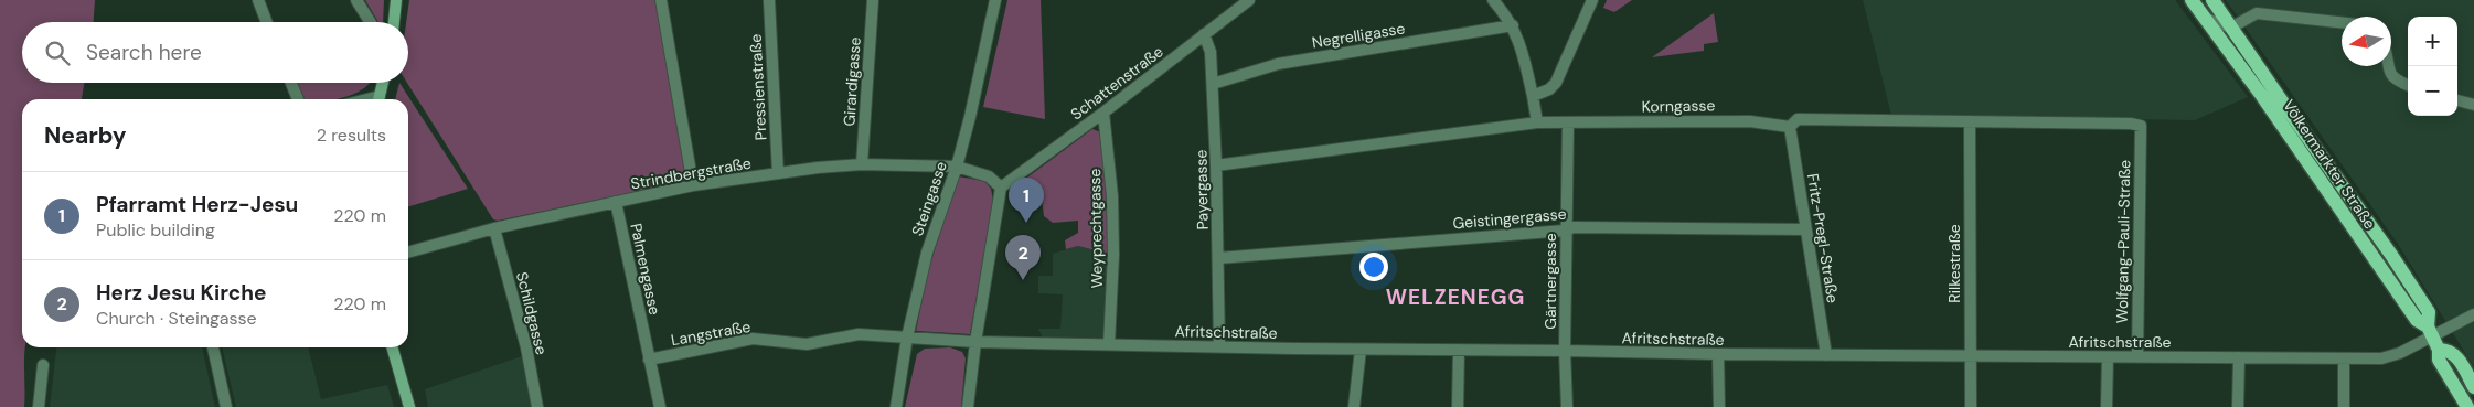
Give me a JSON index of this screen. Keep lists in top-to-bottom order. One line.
{"streets":{"main road":["Völkermarkter Straße"],"street":["Negrelligasse","Girardigasse","Schattenstraße","Pressienstraße","Korngasse","Strindbergstraße","Payergasse","Steingasse","Geistingergasse","Weyprechtgasse","Fritz-Pregl-Straße","Wolfgang-Pauli-Straße","Rilkestraße","Palmengasse","Gärtnergasse","Schildgasse","Afritschstraße","Langstraße"]},"crossings":[["Negrelligasse","Payergasse"],["Girardigasse","Strindbergstraße"],["Schattenstraße","Strindbergstraße"],["Schattenstraße","Payergasse"],["Schattenstraße","Weyprechtgasse"],["Pressienstraße","Strindbergstraße"],["Korngasse","Payergasse"],["Korngasse","Fritz-Pregl-Straße"],["Korngasse","Wolfgang-Pauli-Straße"],["Korngasse","Rilkestraße"],["Korngasse","Gärtnergasse"],["Völkermarkter Straße","Afritschstraße"],["Strindbergstraße","Steingasse"],["Strindbergstraße","Palmengasse"],["Strindbergstraße","Schildgasse"],["Payergasse","Geistingergasse"],["Payergasse","Afritschstraße"],["Steingasse","Afritschstraße"],["Steingasse","Langstraße"],["Geistingergasse","Fritz-Pregl-Straße"],["Geistingergasse","Gärtnergasse"],["Weyprechtgasse","Afritschstraße"],["Fritz-Pregl-Straße","Afritschstraße"],["Wolfgang-Pauli-Straße","Afritschstraße"],["Rilkestraße","Afritschstraße"],["Palmengasse","Langstraße"],["Gärtnergasse","Afritschstraße"],["Afritschstraße","Langstraße"]],"districts":["WELZENEGG"],"north":"left","page":{"map_buttons":["+","−"],"search":"Search here","heading":["Nearby","2 results"],"list":[{"mark":"1","name":"Pfarramt Herz-Jesu","note":"Public building","value":"220 m"},{"mark":"2","name":"Herz Jesu Kirche","note":"Church · Steingasse","value":"220 m"}],"pins":["1","2"]}}
